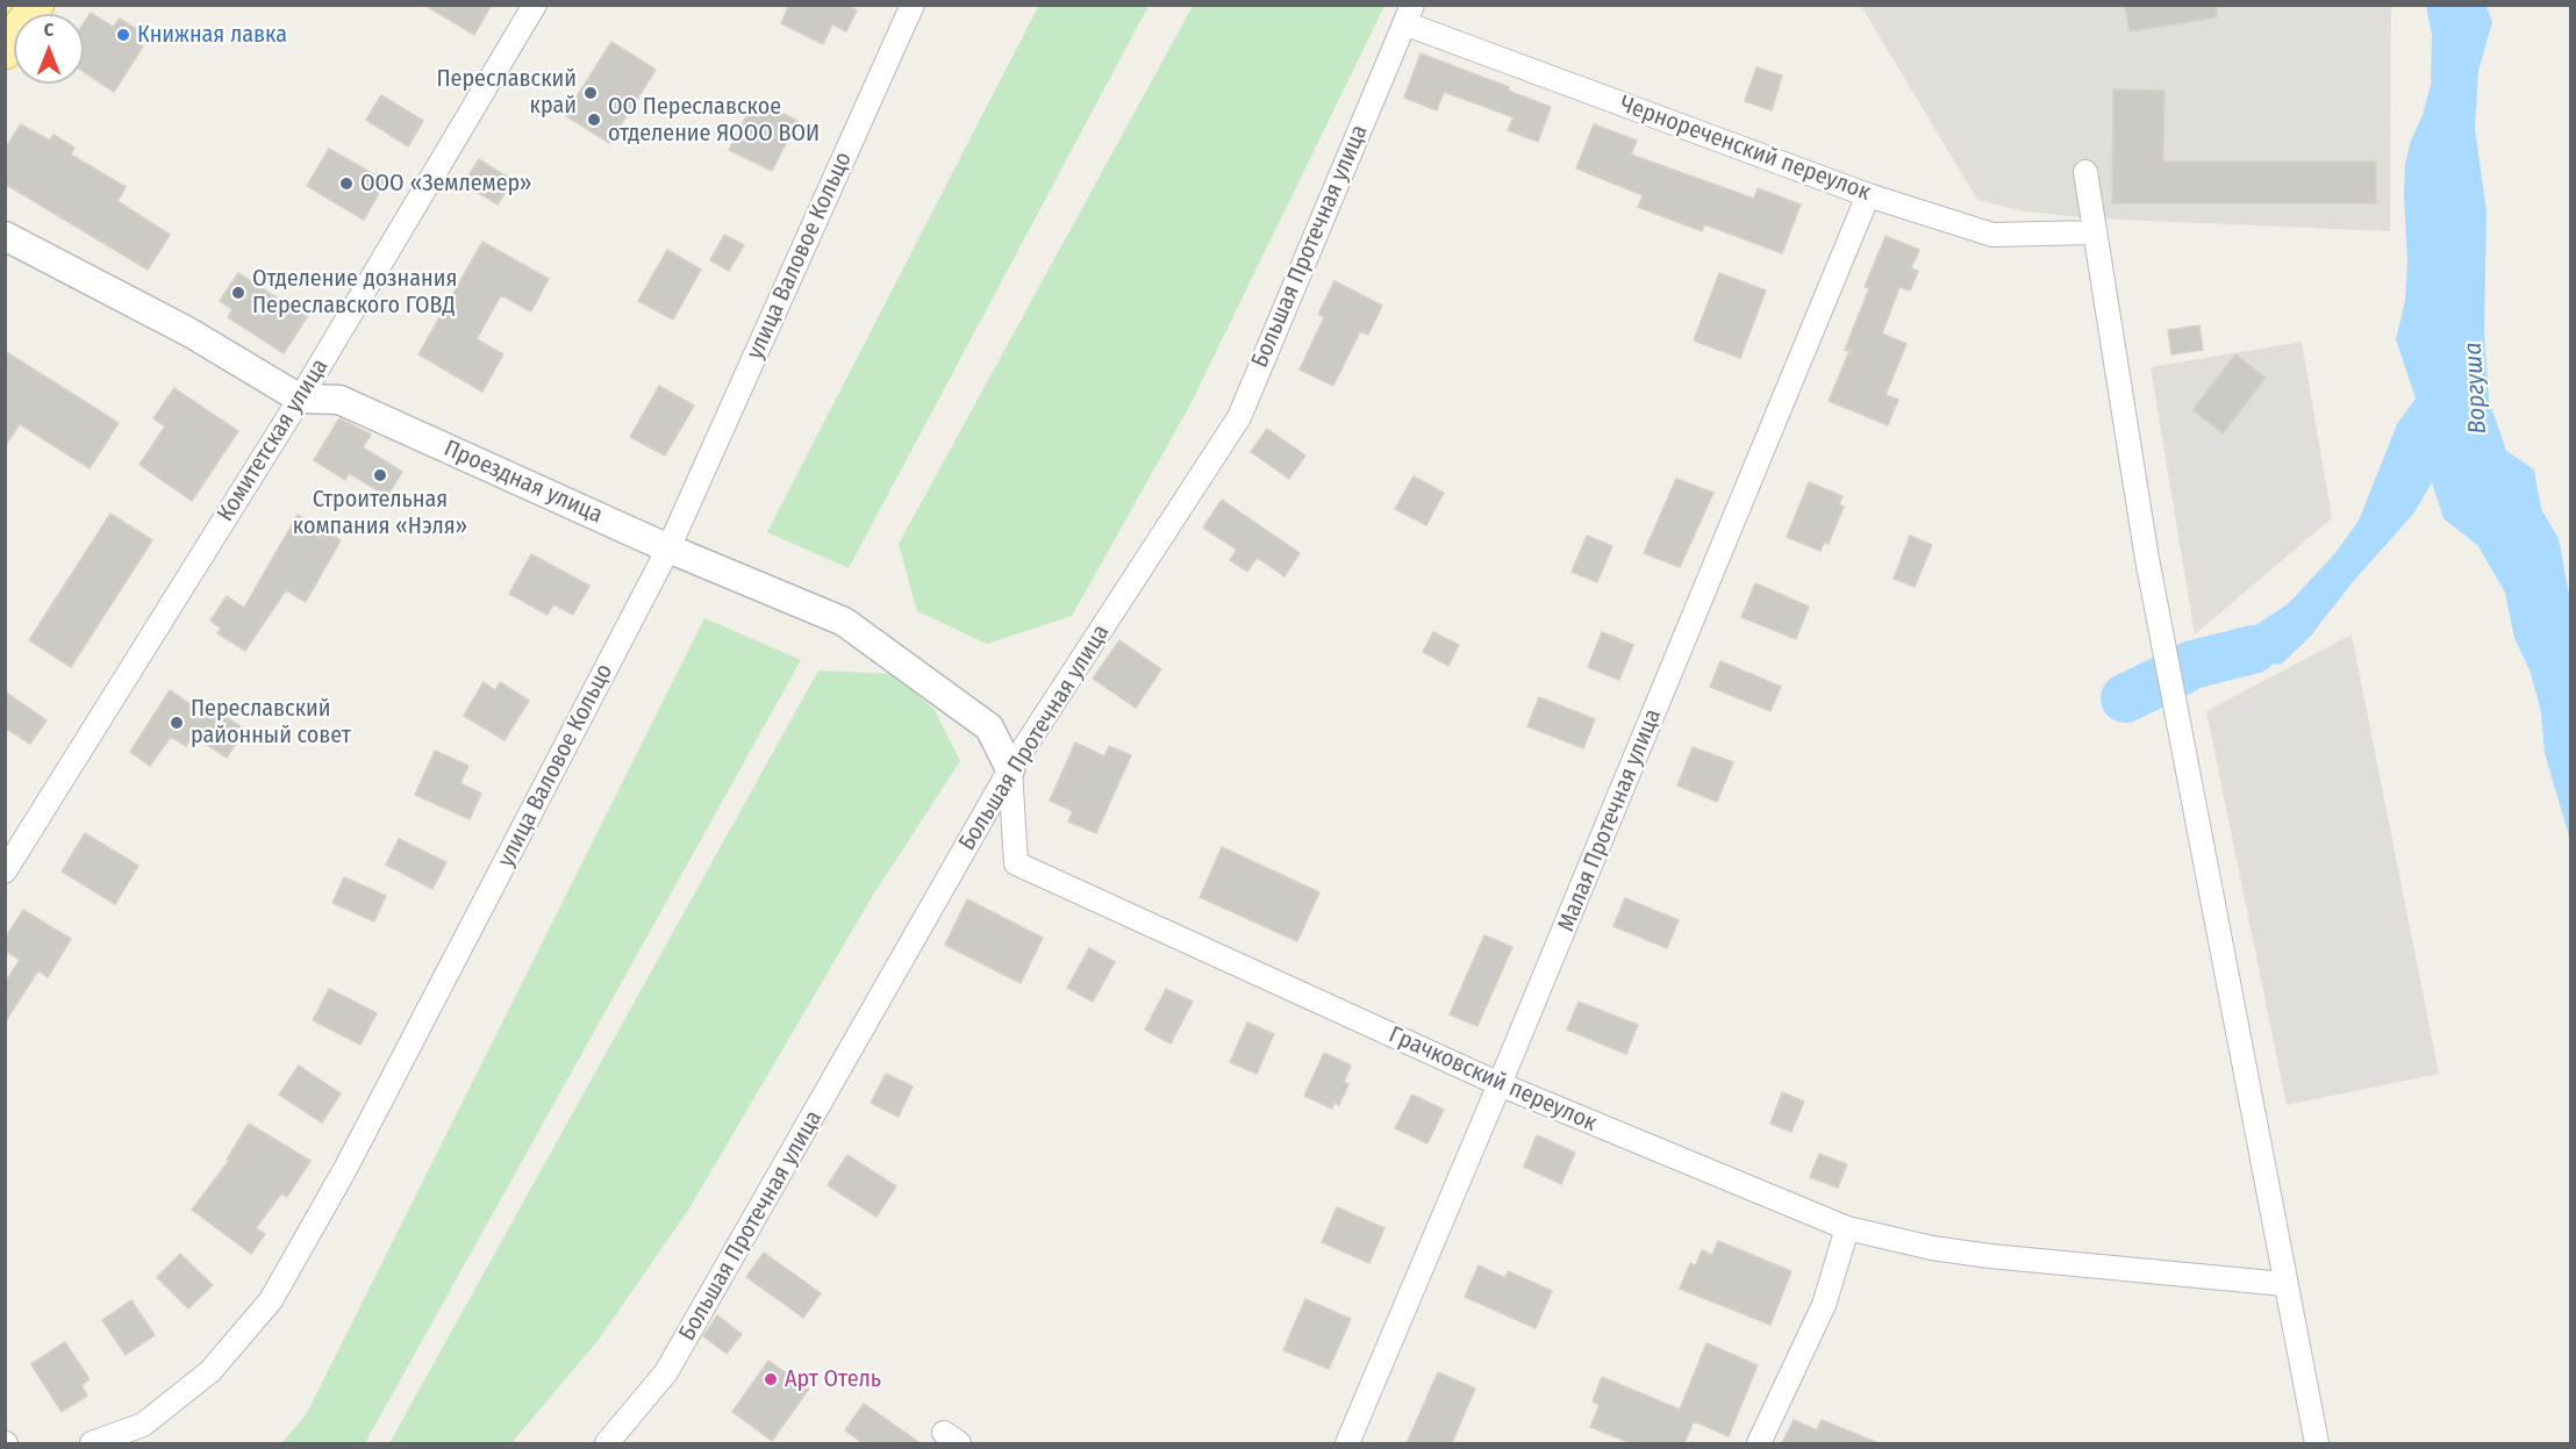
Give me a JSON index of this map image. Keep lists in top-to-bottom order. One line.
{"streets":{"street":["Чернореченский переулок","Большая Протечная улица","улица Валовое Кольцо","Комитетская улица","Проездная улица","Малая Протечная улица","Грачковский переулок"]},"crossings":[["Чернореченский переулок","Большая Протечная улица"],["Чернореченский переулок","Малая Протечная улица"],["Большая Протечная улица","Проездная улица"],["Большая Протечная улица","Грачковский переулок"],["улица Валовое Кольцо","Проездная улица"],["Комитетская улица","Проездная улица"],["Проездная улица","Грачковский переулок"],["Малая Протечная улица","Грачковский переулок"]],"water":["Воргуша"],"places":["Книжная лавка","Переславский край","ОО Переславское отделение ЯООО ВОИ","ООО «Землемер»","Отделение дознания Переславского ГОВД","Строительная компания «Нэля»","Переславский районный совет","Арт Отель"],"north":"top"}
